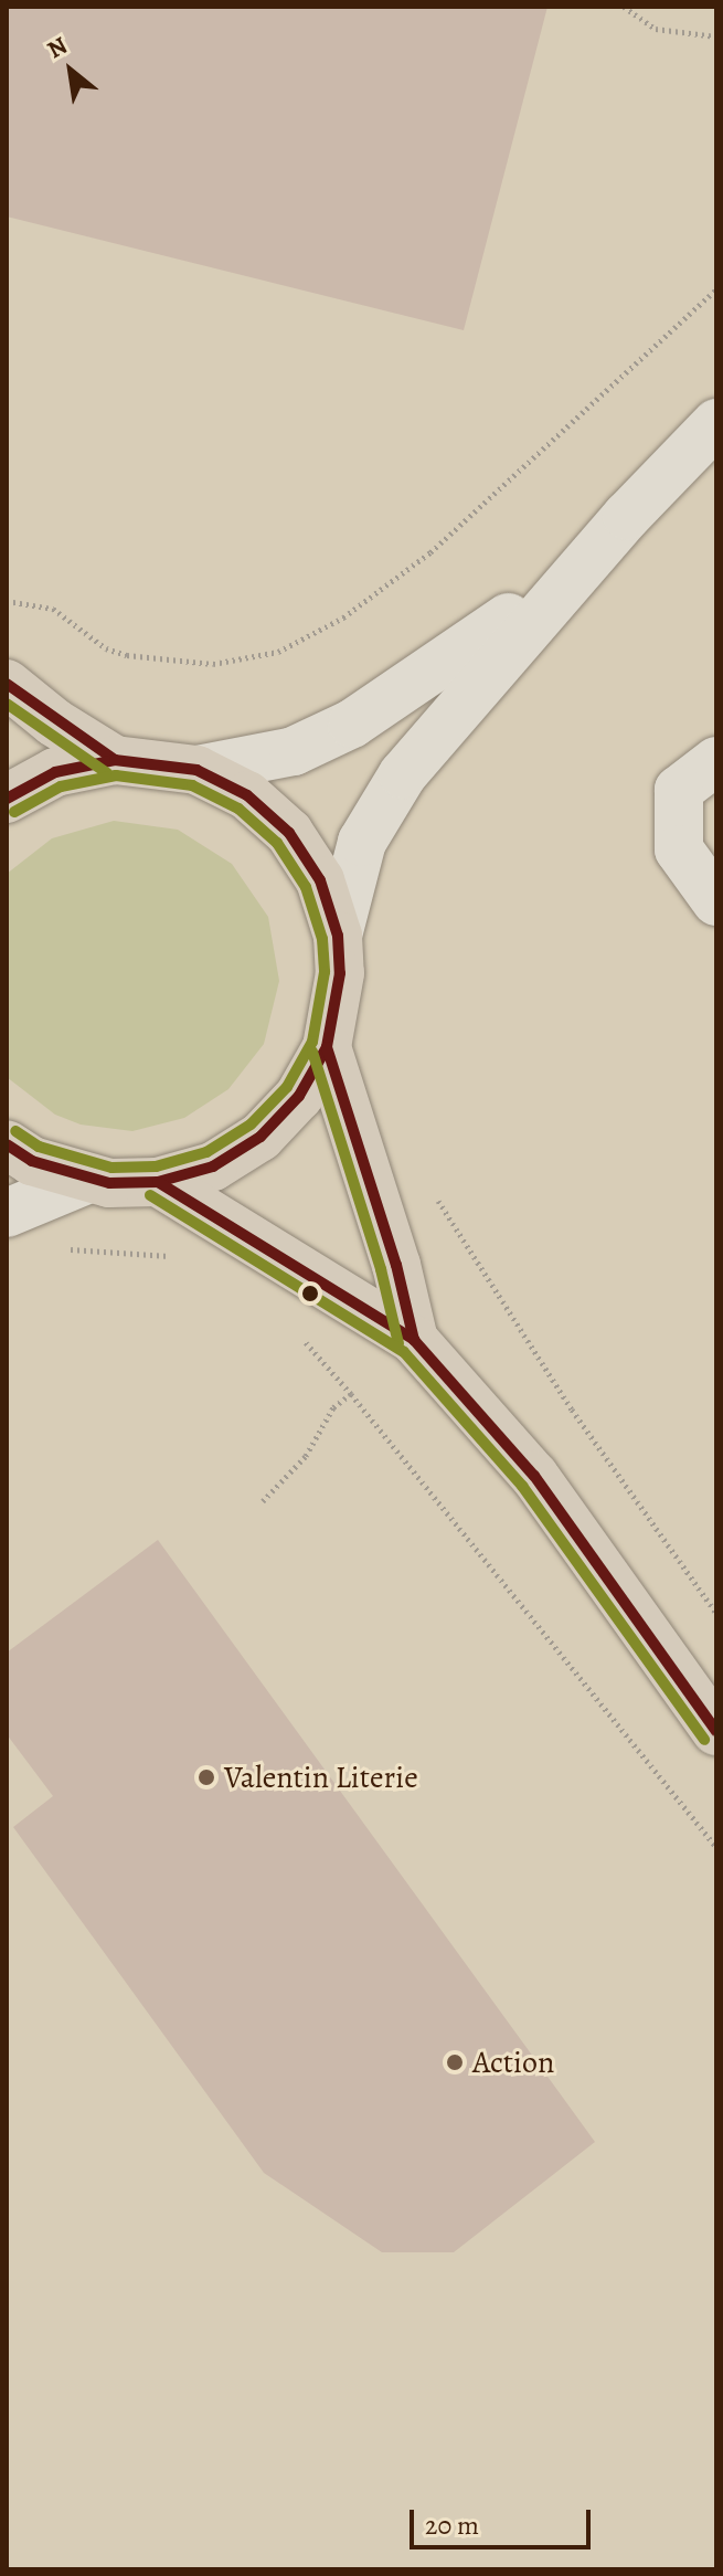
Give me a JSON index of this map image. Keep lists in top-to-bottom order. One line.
{"places":["Valentin Literie","Action"],"scale_bar":"20 m","north":"top left"}
